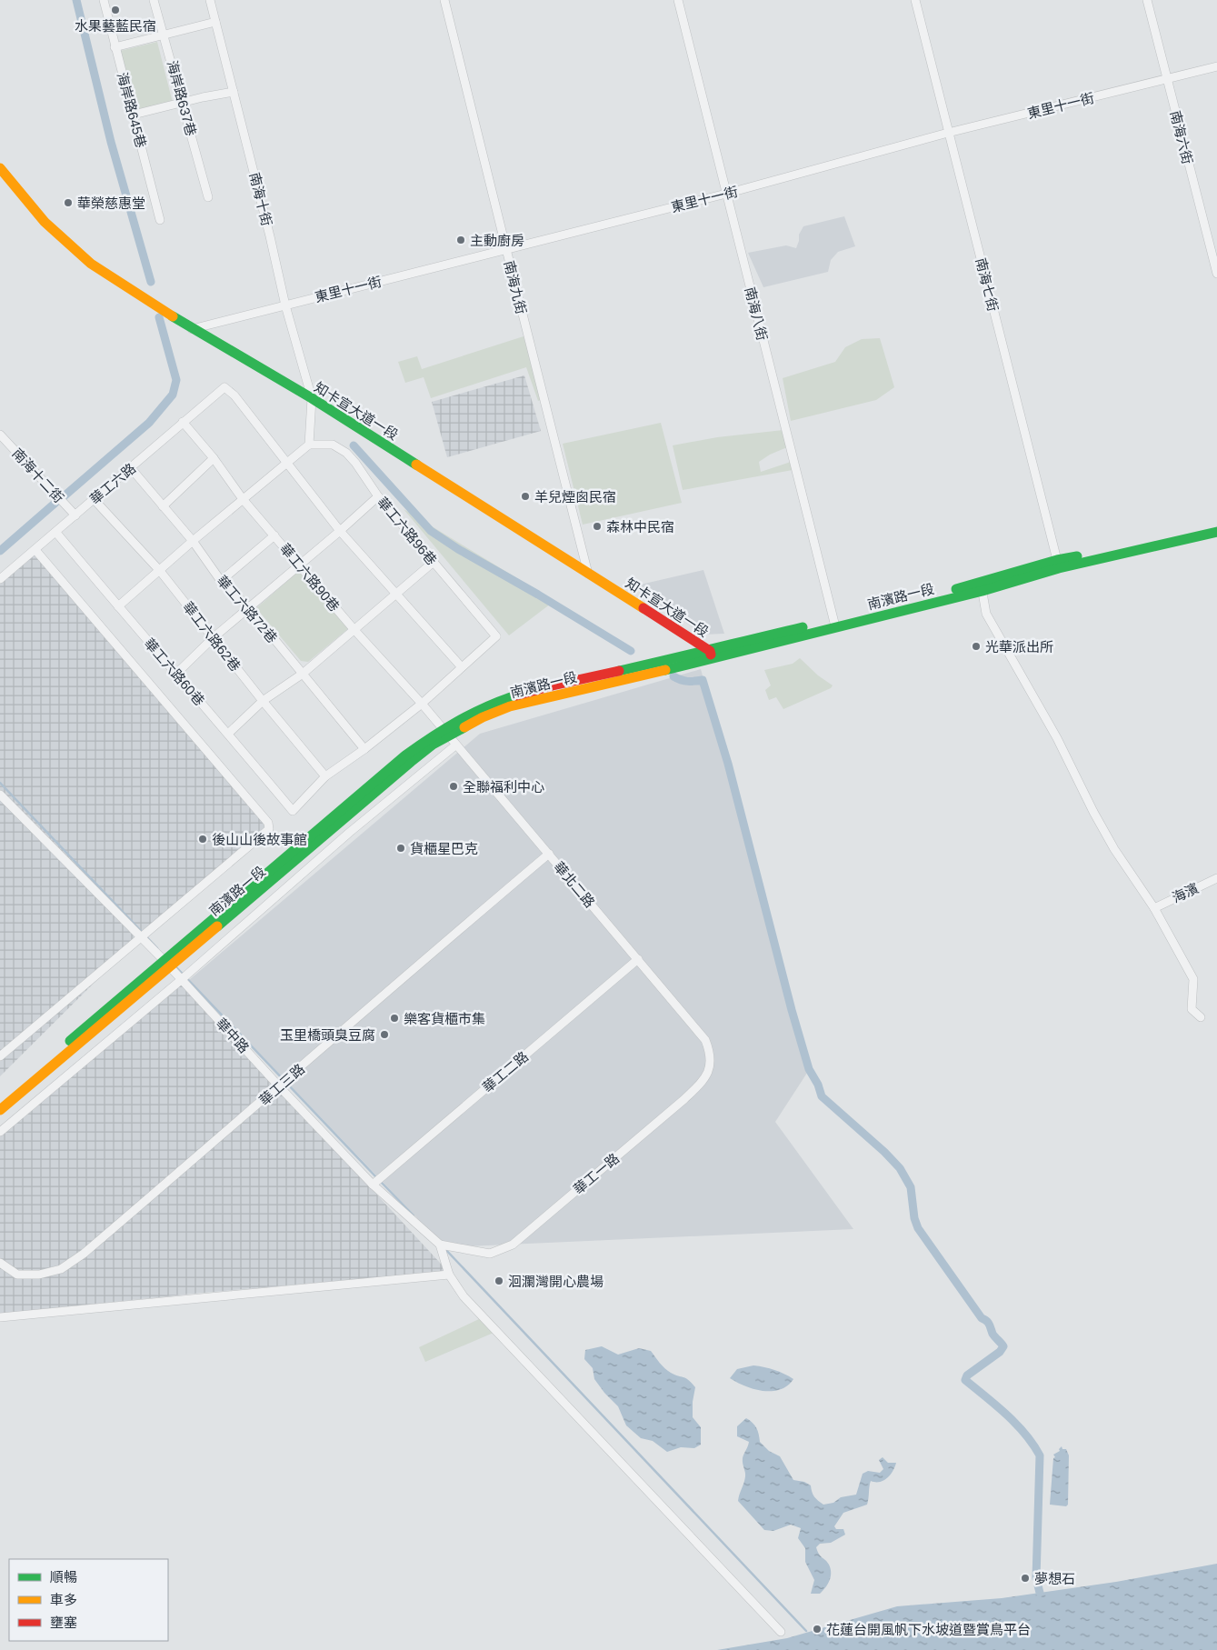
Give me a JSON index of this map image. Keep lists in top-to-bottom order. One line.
{"streets":{"main road":["知卡宣大道一段","南濱路一段"],"street":["海岸路637巷","東里十一街","海岸路645巷","南海六街","南海十街","南海七街","南海九街","南海八街","南海十二街","華工六路","華工六路96巷","華工六路90巷","華工六路72巷","華工六路62巷","華工六路60巷","華北二路","海濱","華中路","華工二路","華工三路","華工一路"]},"crossings":[["東里十一街","南海六街"],["東里十一街","南海十街"],["東里十一街","南海七街"],["東里十一街","南海九街"],["東里十一街","南海八街"],["東里十一街","知卡宣大道一段"],["南海十街","知卡宣大道一段"],["南海十街","華工六路96巷"],["南海七街","南濱路一段"],["南海九街","知卡宣大道一段"],["南海八街","南濱路一段"],["知卡宣大道一段","南濱路一段"],["南海十二街","華工六路"],["華工六路","華工六路90巷"],["華工六路","華工六路72巷"],["華工六路","華工六路62巷"],["華工六路","華工六路60巷"],["華工六路90巷","南濱路一段"],["華工六路90巷","華北二路"],["南濱路一段","華北二路"],["南濱路一段","華中路"],["華工六路62巷","華工六路60巷"],["華北二路","華工二路"],["華北二路","華工三路"],["華北二路","華工一路"],["華中路","華工二路"],["華中路","華工三路"],["華中路","華工一路"]],"places":["水果藝藍民宿","華榮慈惠堂","主動廚房","羊兒煙囪民宿","森林中民宿","光華派出所","全聯福利中心","後山山後故事館","貨櫃星巴克","樂客貨櫃市集","玉里橋頭臭豆腐","洄瀾灣開心農場","夢想石","花蓮台開風帆下水坡道暨賞鳥平台"],"legend":["順暢","車多","壅塞"]}
